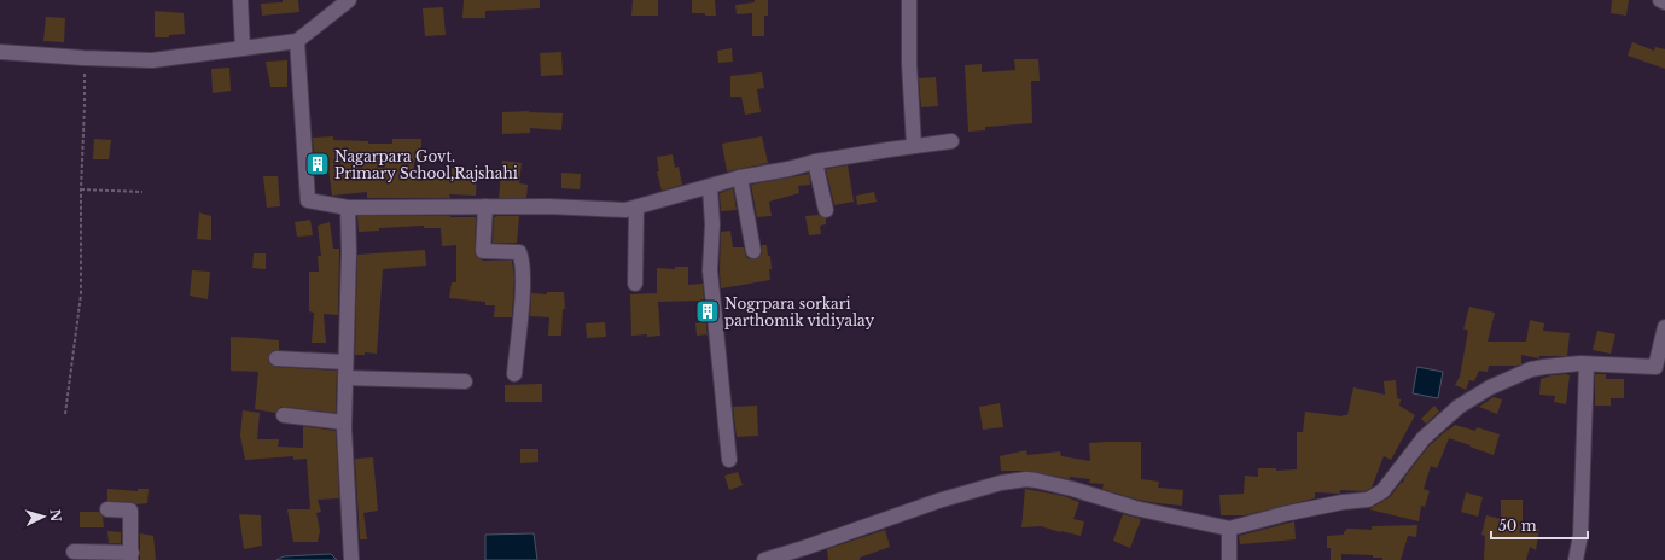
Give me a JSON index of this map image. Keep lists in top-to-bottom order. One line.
{"places":{"building":["Nagarpara Govt. Primary School,Rajshahi","Nogrpara sorkari parthomik vidiyalay"]},"scale_bar":"50 m","north":"right"}
